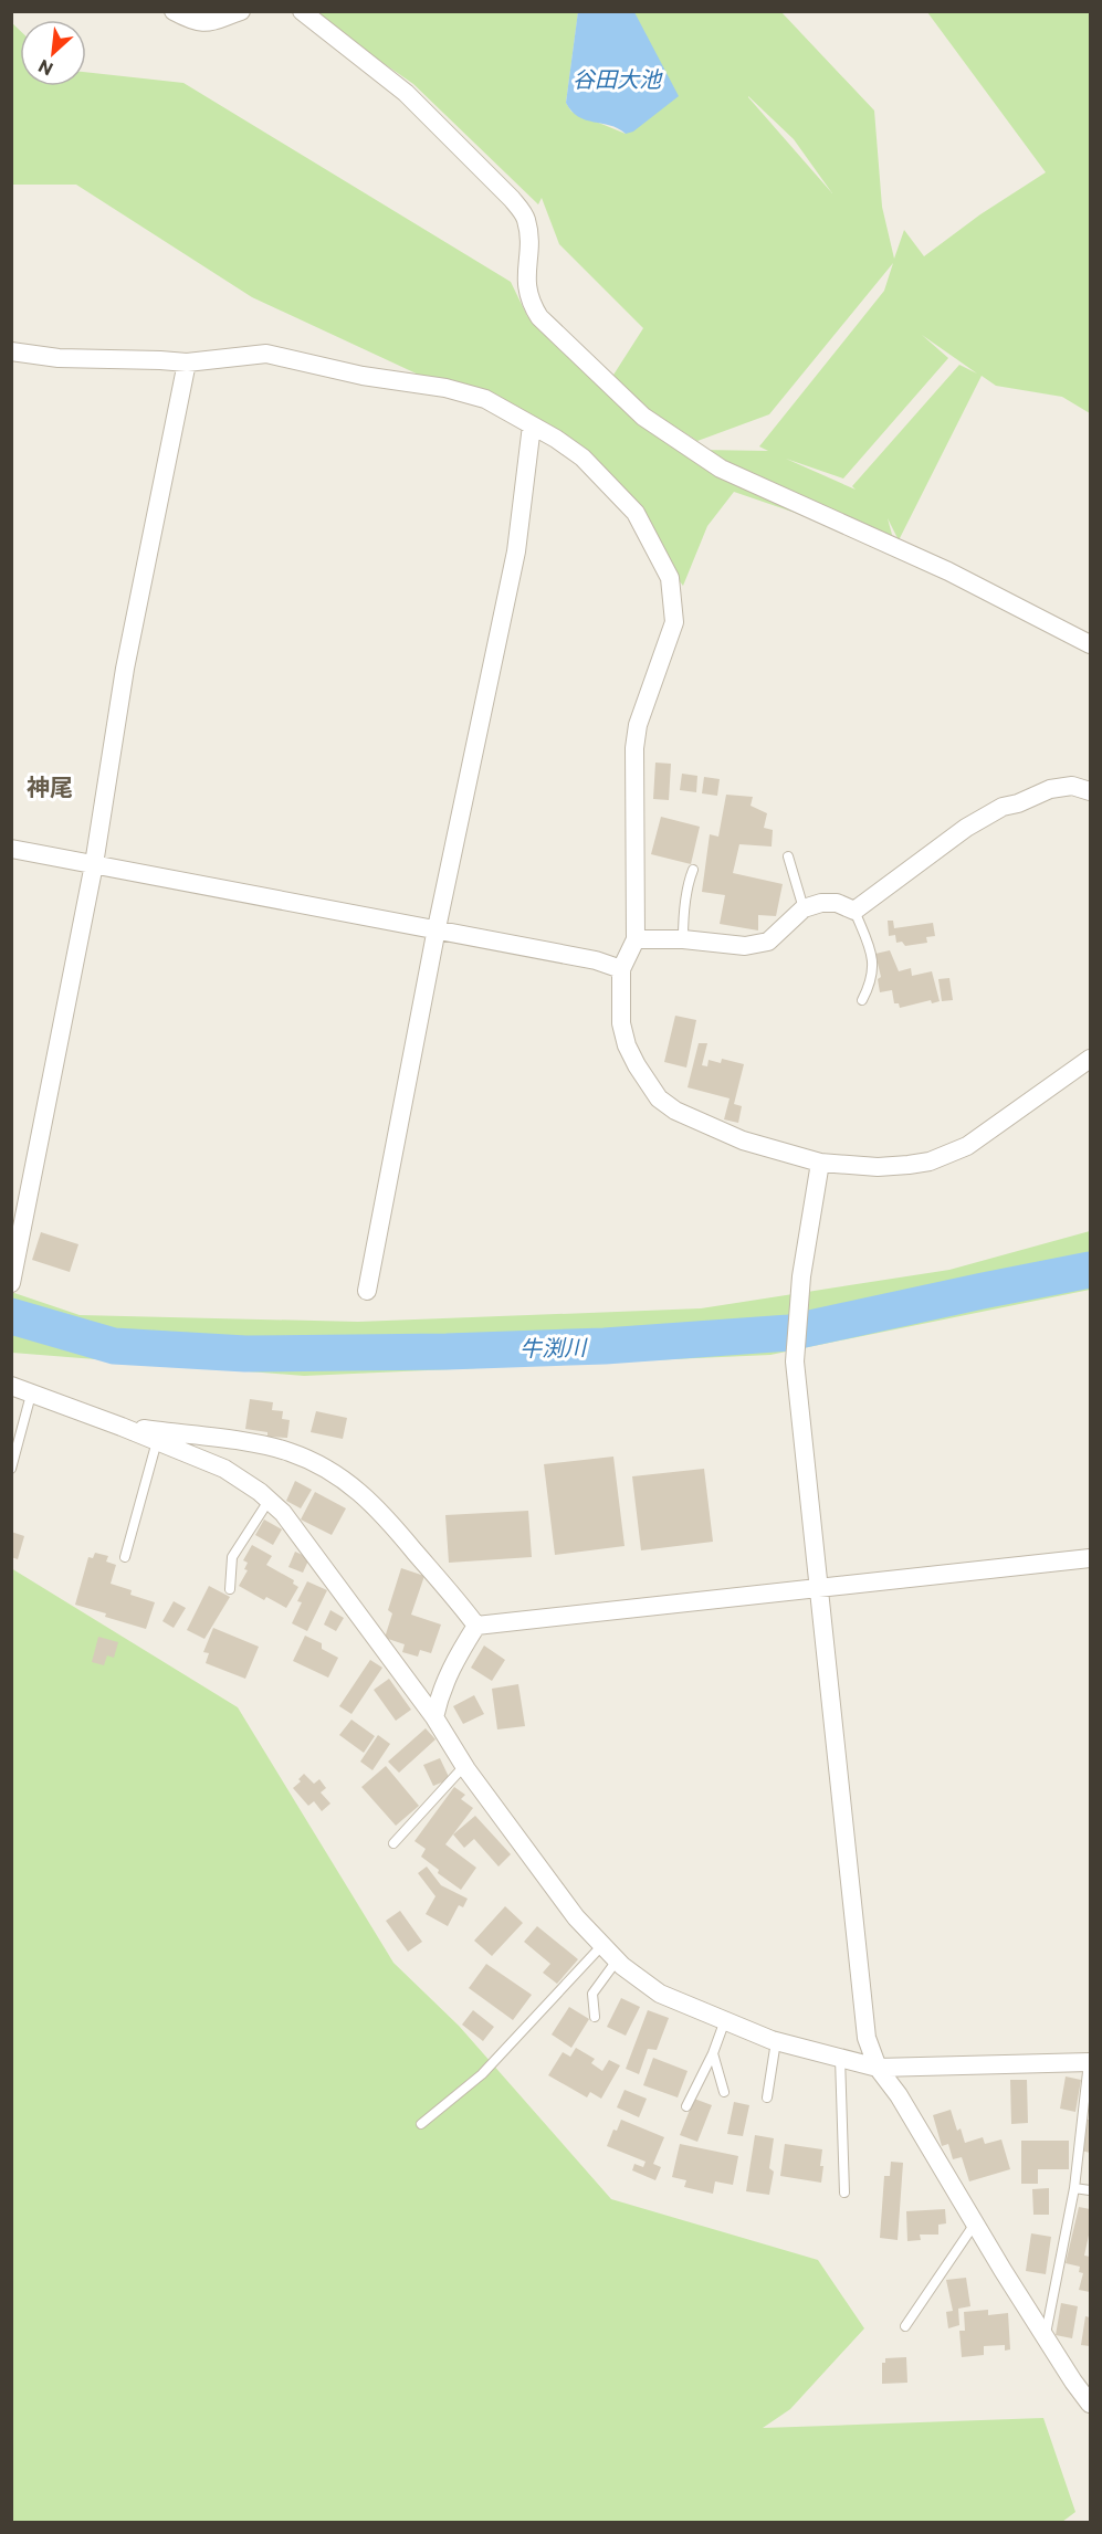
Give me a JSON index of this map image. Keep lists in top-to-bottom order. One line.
{"districts":["神尾"],"water":["谷田大池","牛渕川"],"north":"bottom left"}
